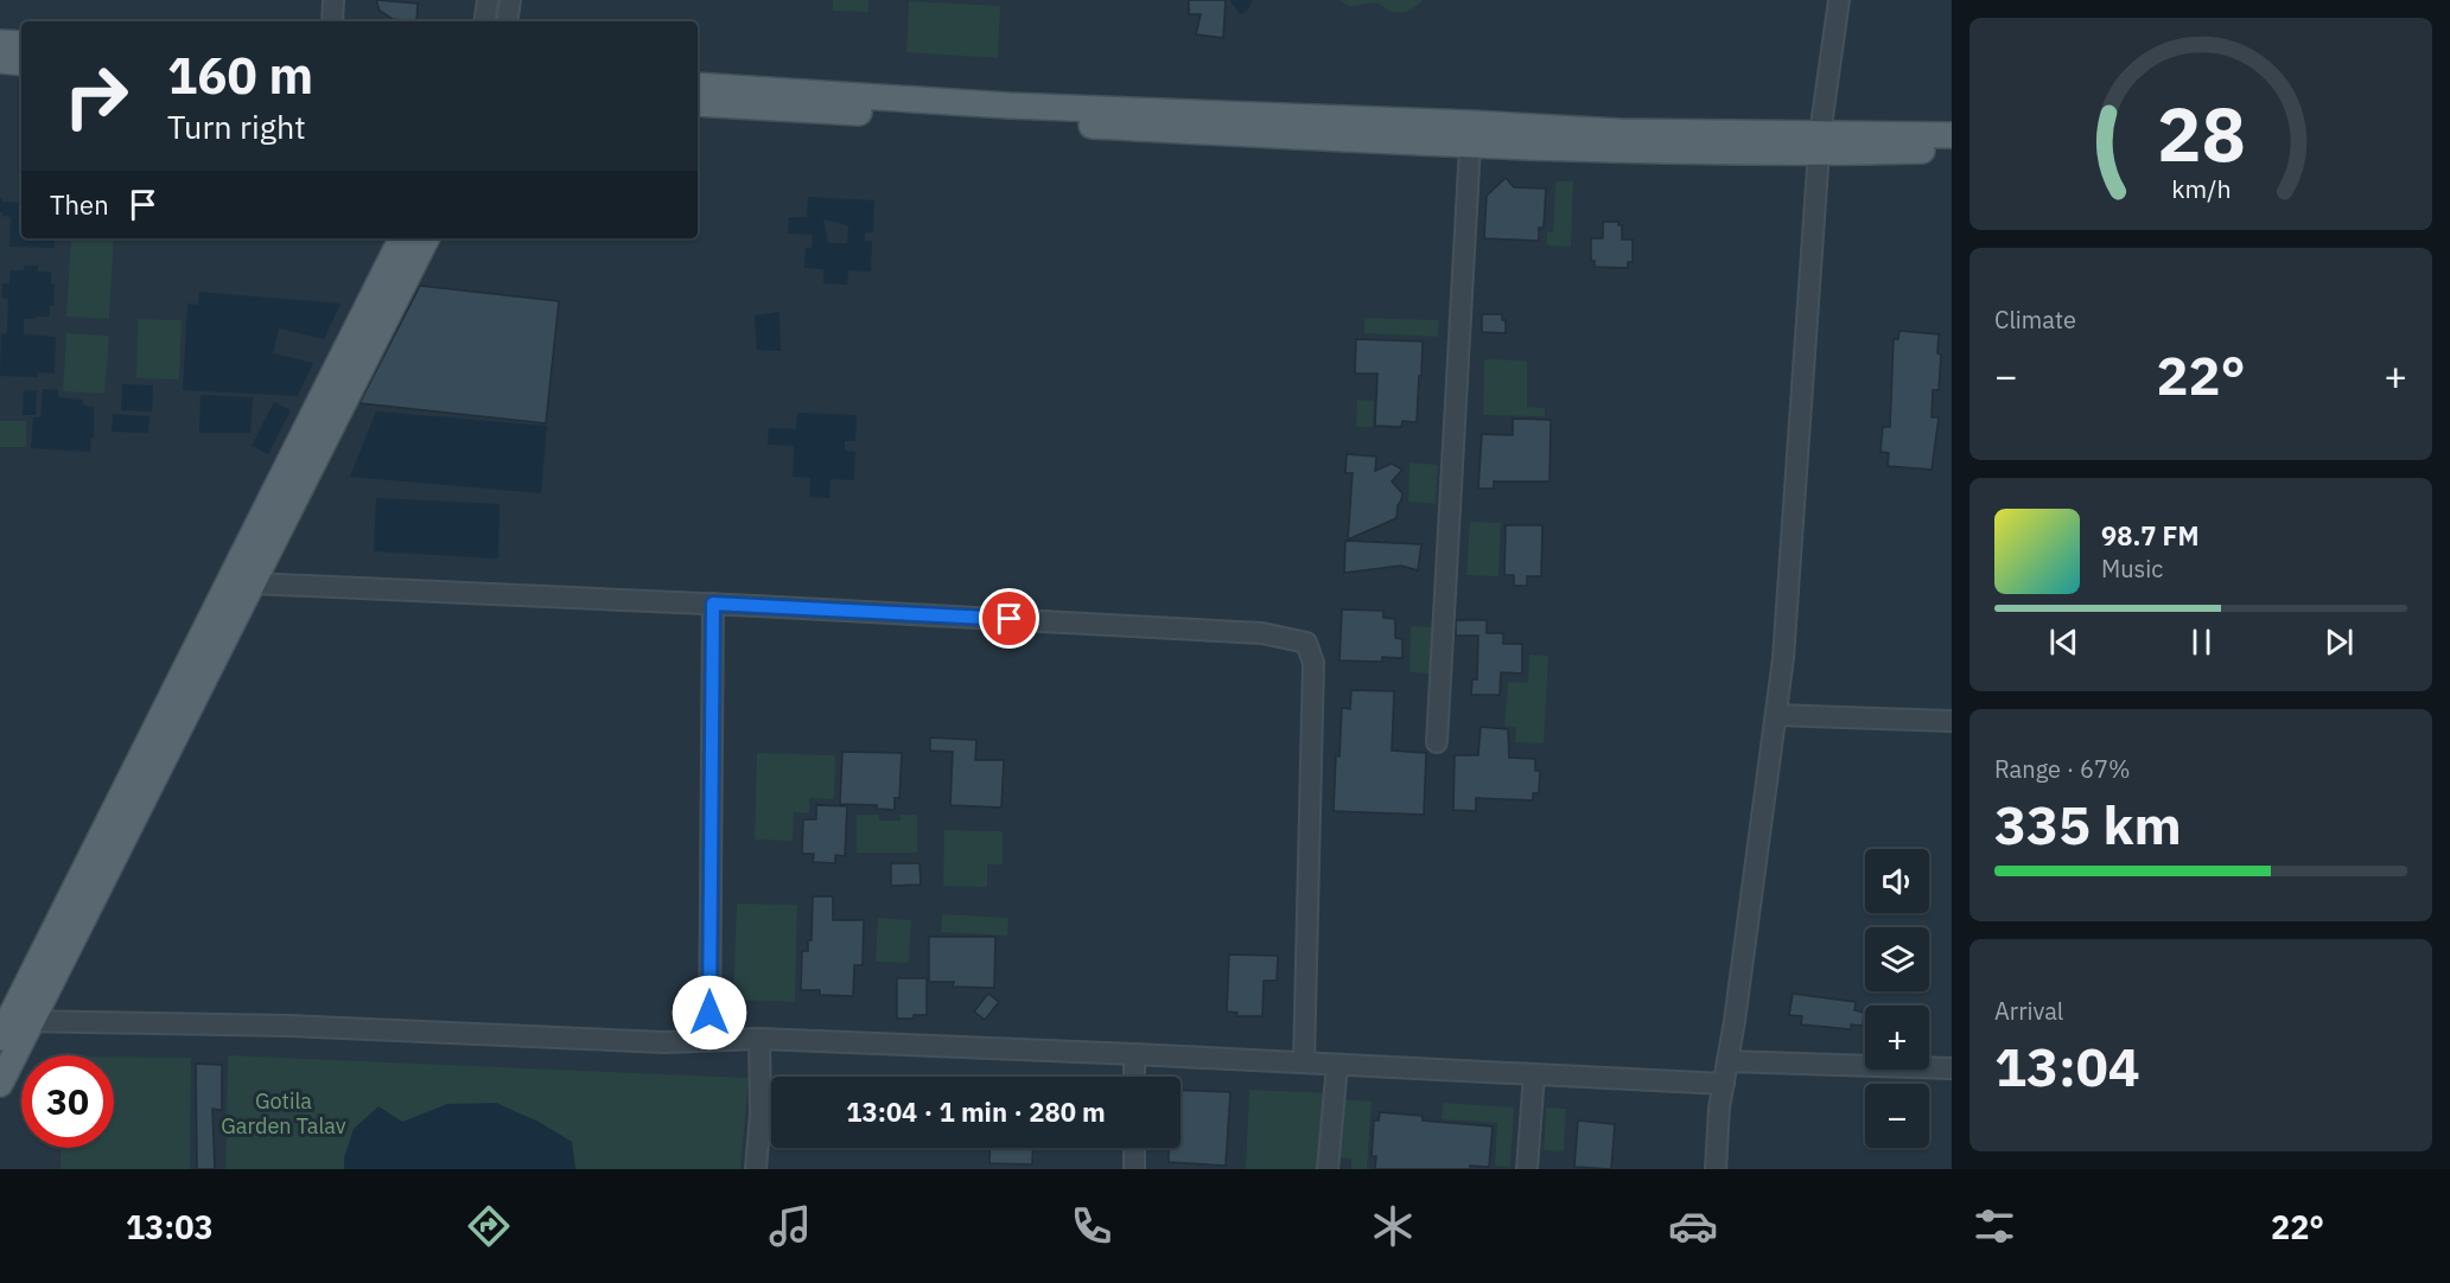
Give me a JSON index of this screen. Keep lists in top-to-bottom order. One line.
{"parks":["Gotila Garden Talav"],"page":{"turn":["160 m","Turn right"],"then":"Then","tile":["Climate",["Range · 67%","335 km"],["Arrival","13:04"]],"heat":["−","22°","+"],"song":["98.7 FM","Music"],"map_buttons":["+","−"],"limit":"30","trip":"13:04 · 1 min · 280 m","tabs":["13:03","22°"],"gauge":["28","km/h"]}}
